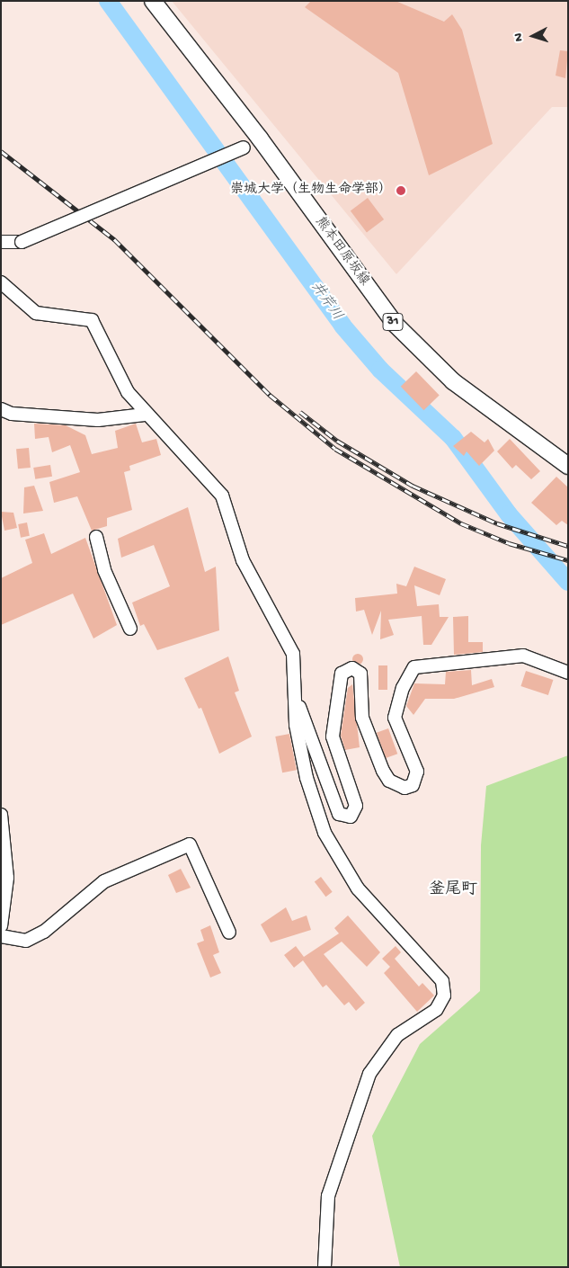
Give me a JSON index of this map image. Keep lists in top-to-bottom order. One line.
{"streets":{"main road":["熊本田原坂線","31"]},"districts":["釜尾町"],"water":["井芹川"],"places":["崇城大学（生物生命学部）"],"north":"left"}
